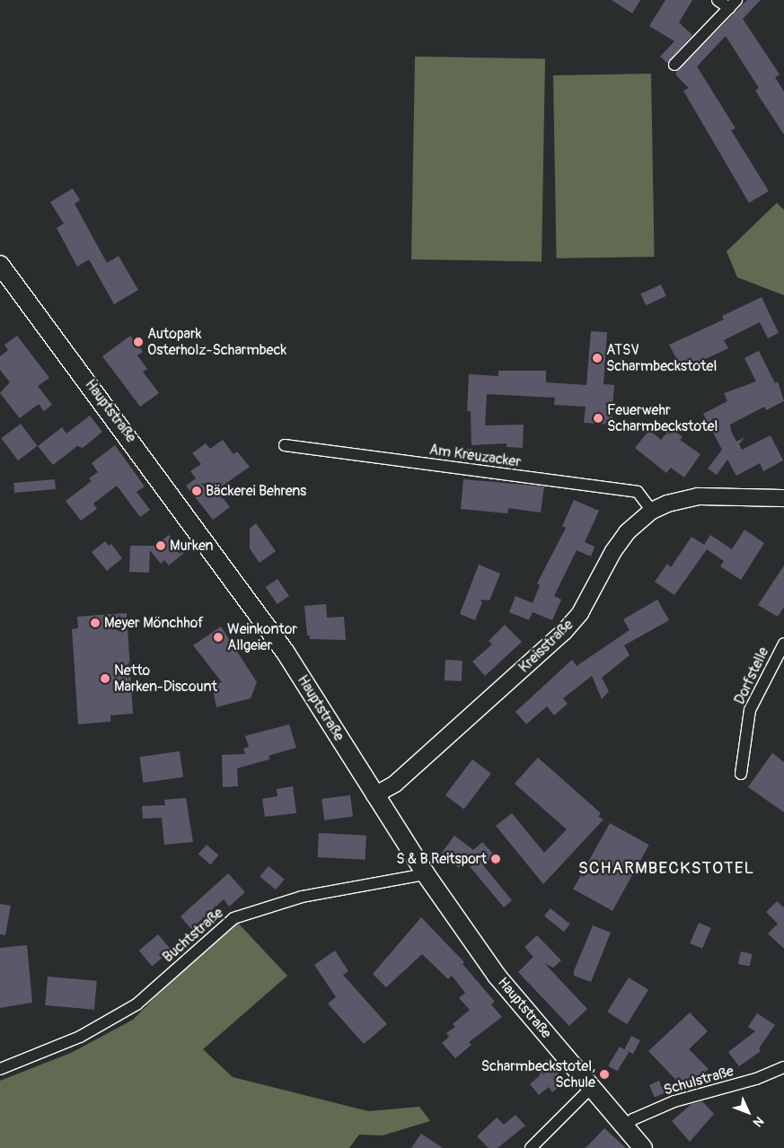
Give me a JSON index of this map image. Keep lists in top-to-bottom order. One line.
{"streets":{"main road":["Hauptstraße"],"street":["Am Kreuzacker","Kreisstraße","Dorfstelle","Buchtstraße","Schulstraße"]},"crossings":[["Hauptstraße","Kreisstraße"],["Hauptstraße","Buchtstraße"],["Hauptstraße","Schulstraße"],["Am Kreuzacker","Kreisstraße"]],"districts":["SCHARMBECKSTOTEL"],"places":["Autopark Osterholz-Scharmbeck","ATSV Scharmbeckstotel","Feuerwehr Scharmbeckstotel","Bäckerei Behrens","Murken","Meyer Mönchhof","Weinkontor Allgeier","Netto Marken-Discount","S & B Reitsport","Scharmbeckstotel, Schule"],"north":"bottom right"}
